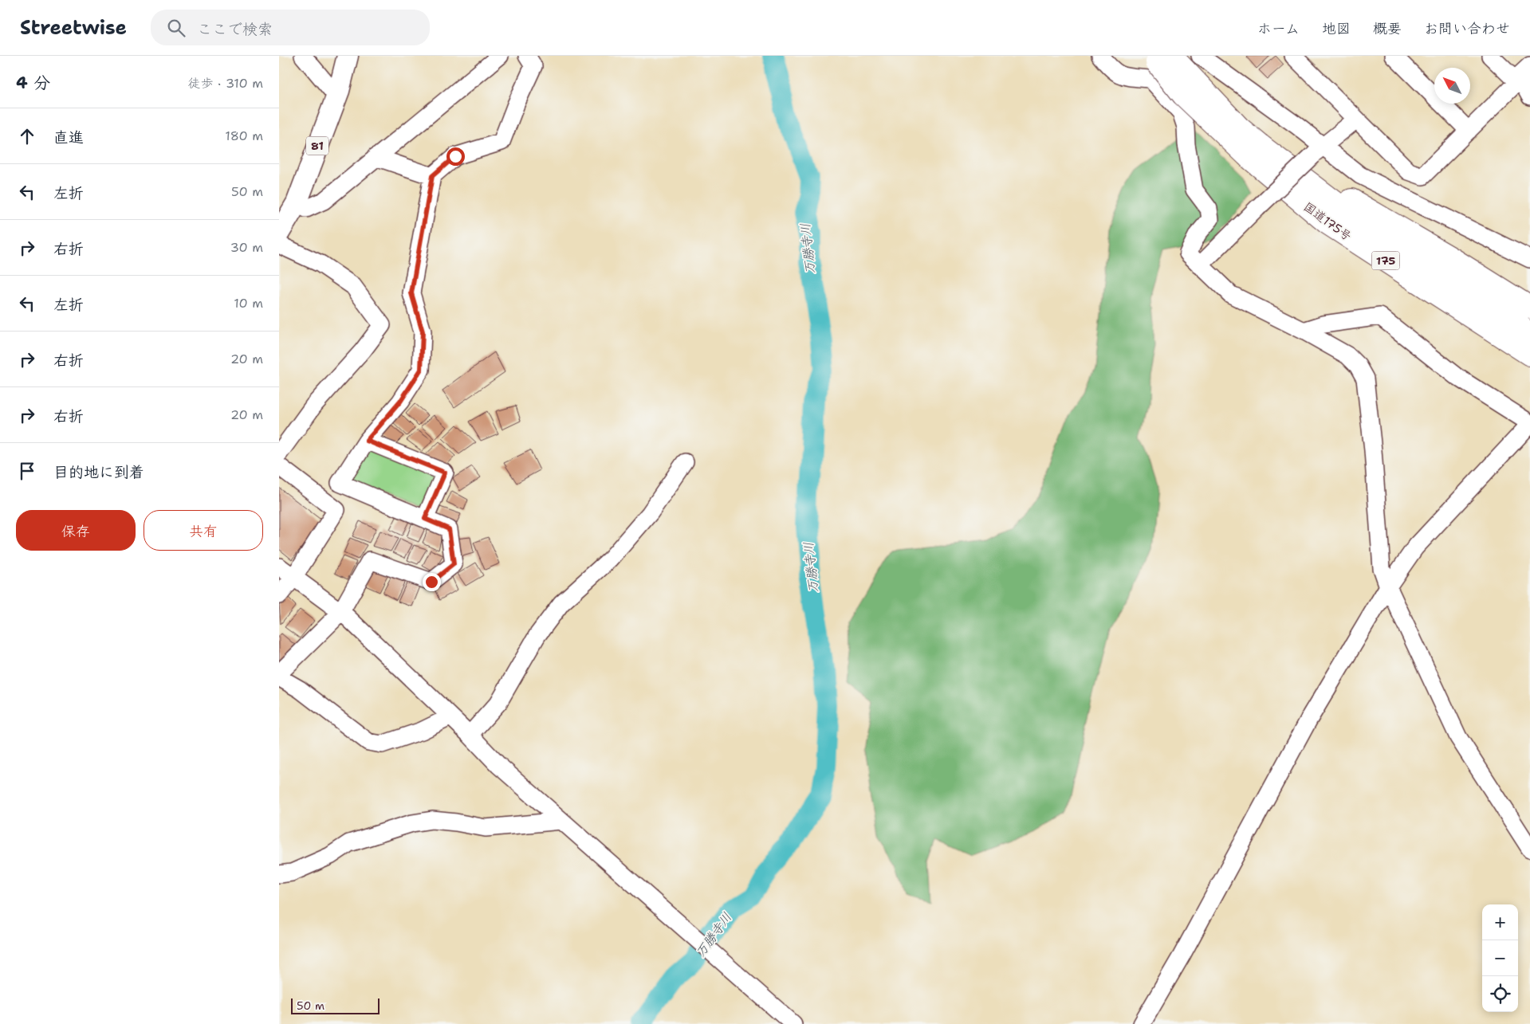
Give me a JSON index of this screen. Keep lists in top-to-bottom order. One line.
{"streets":{"highway":["国道175号","175"],"main road":["81"]},"water":["万勝寺川"],"scale_bar":"50 m","north":"top left","page":{"header":"Streetwise","search":"ここで検索","nav":["ホーム","地図","概要","お問い合わせ"],"heading":["4 分","徒歩 · 310 m"],"list":[["直進","180 m"],["左折","50 m"],["右折","30 m"],["左折","10 m"],["右折","20 m"],["右折","20 m"],"目的地に到着"],"buttons":["保存","共有"],"map_buttons":["+","−"],"scale":"50 m"}}
